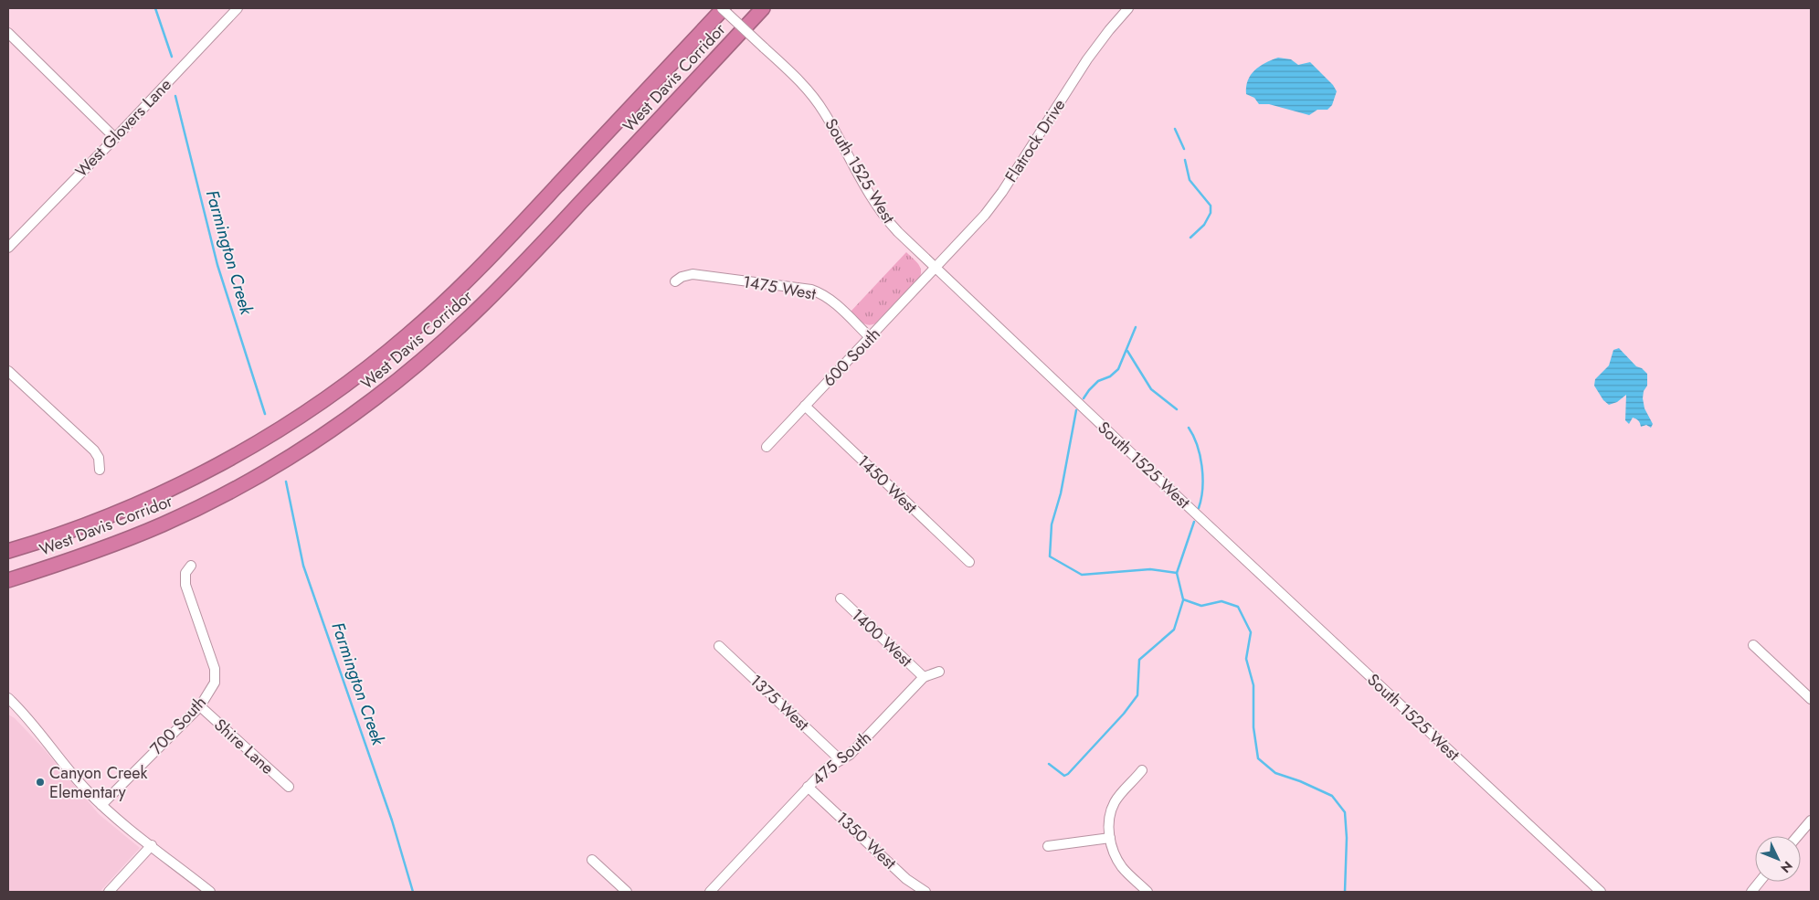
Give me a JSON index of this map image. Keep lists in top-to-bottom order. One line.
{"streets":{"highway":["West Davis Corridor"],"street":["West Glovers Lane","Flatrock Drive","South 1525 West","1475 West","600 South","1450 West","1400 West","1375 West","700 South","Shire Lane","475 South","1350 West"]},"crossings":[["West Davis Corridor","South 1525 West"],["Flatrock Drive","South 1525 West"],["Flatrock Drive","600 South"],["South 1525 West","600 South"],["1475 West","600 South"],["600 South","1450 West"],["1400 West","475 South"],["1375 West","475 South"],["700 South","Shire Lane"],["475 South","1350 West"]],"water":["Farmington Creek"],"places":["Canyon Creek Elementary"],"north":"bottom right"}
